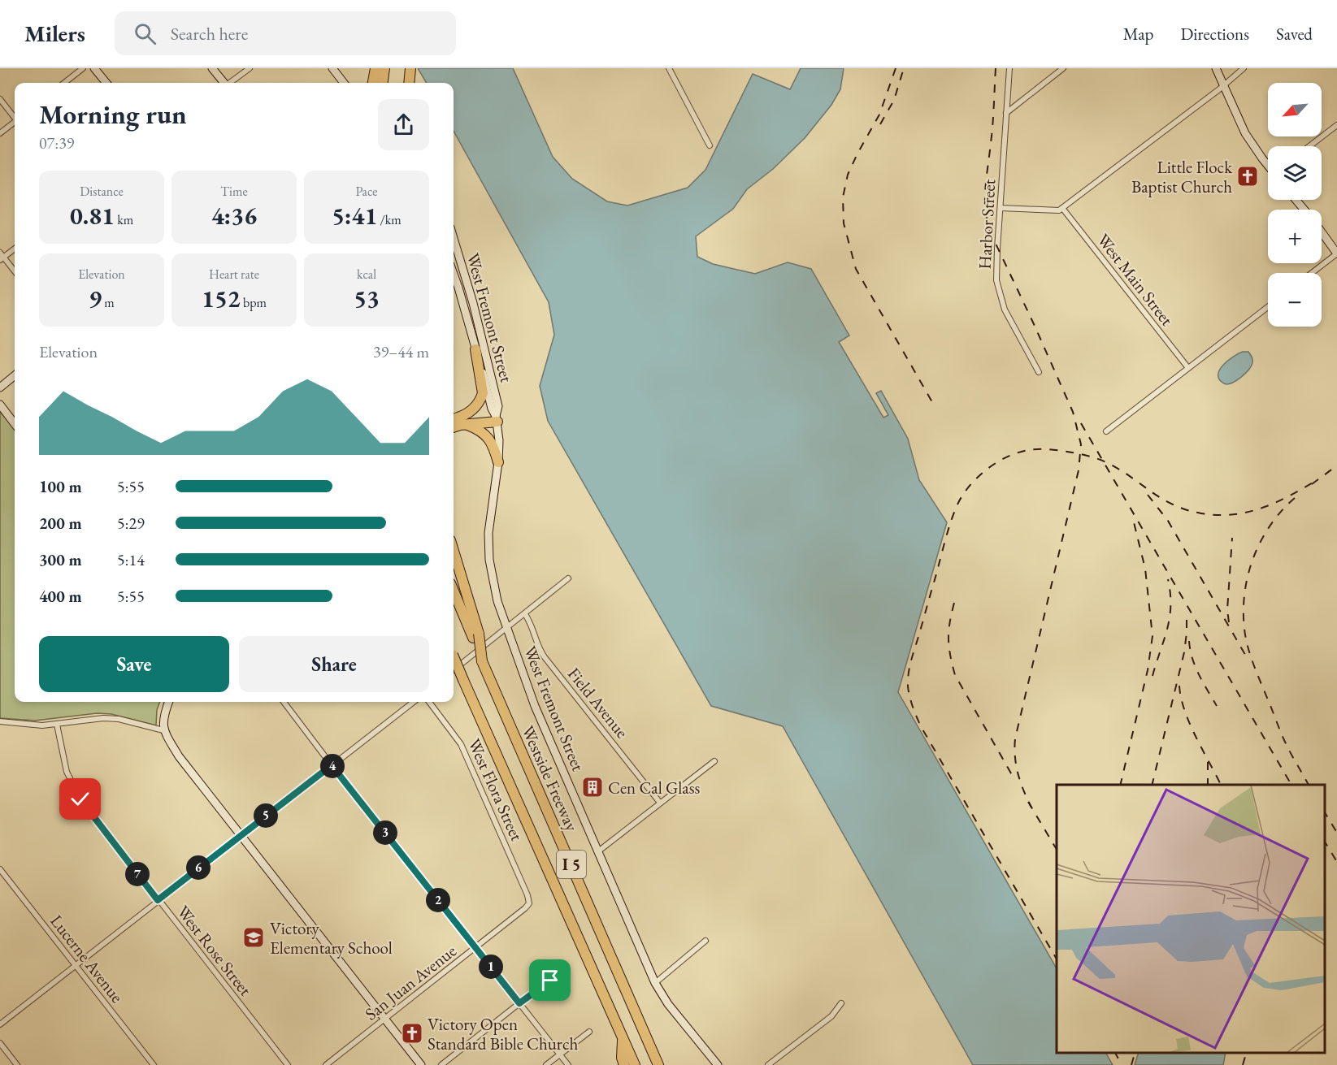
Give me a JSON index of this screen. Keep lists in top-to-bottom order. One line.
{"streets":{"highway":["Westside Freeway","I 5"],"street":["Harbor Street","West Main Street","West Fremont Street","Field Avenue","West Flora Street","West Rose Street","Lucerne Avenue","San Juan Avenue"]},"crossings":[["West Flora Street","San Juan Avenue"]],"places":{"church":["Little Flock Baptist Church","Victory Open Standard Bible Church"],"building":["Cen Cal Glass"],"school or university":["Victory Elementary School"]},"north":"bottom left","page":{"header":"Milers","search":"Search here","nav":["Map","Directions","Saved"],"map_buttons":["+","−"],"heading":["Morning run","07:39"],"stats":[["Distance","0.81 km"],["Time","4:36"],["Pace","5:41 /km"],["Elevation","9 m"],["Heart rate","152 bpm"],["kcal","53"]],"chart":["Elevation","39–44 m"],"list":[{"name":"100 m","note":"5:55"},{"name":"200 m","note":"5:29"},{"name":"300 m","note":"5:14"},{"name":"400 m","note":"5:55"}],"buttons":["Save","Share"],"pins":["4","5","3","6","7","2","1"]}}
